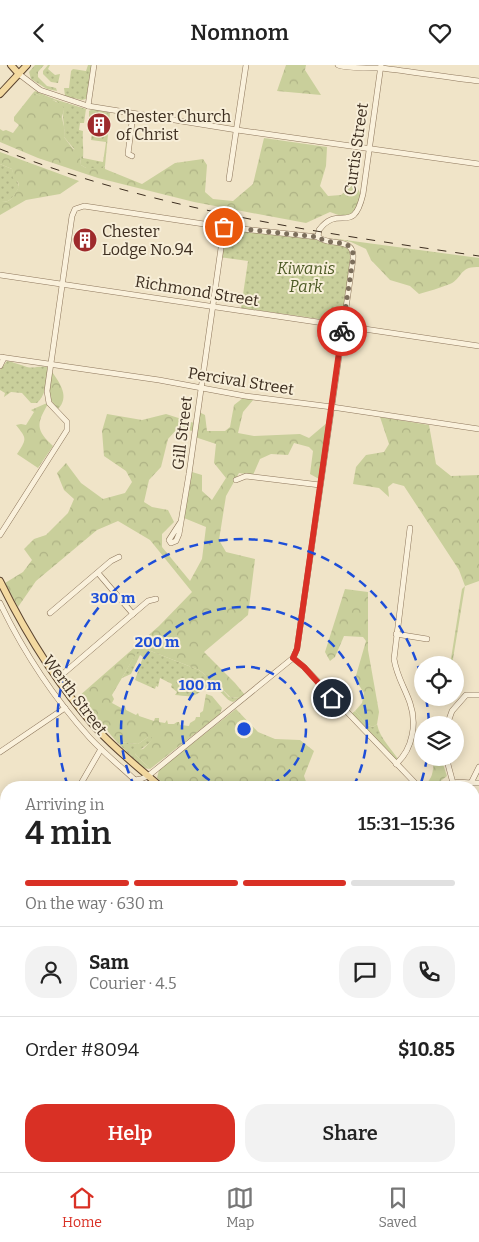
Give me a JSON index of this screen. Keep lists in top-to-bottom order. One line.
{"streets":{"street":["Curtis Street","Richmond Street","Percival Street","Gill Street","Werth Street"]},"crossings":[["Richmond Street","Gill Street"],["Percival Street","Gill Street"]],"parks":["Kiwanis Park"],"places":{"building":["Chester Church of Christ","Chester Lodge No.94"]},"page":{"header":"Nomnom","heading":["4 min","Arriving in","15:31–15:36"],"panel":["Sam","Courier · 4.5","Order #8094","$10.85"],"bar":"On the way · 630 m","buttons":["Help","Share"],"tabs":["Home","Map","Saved"]},"rings":["300 m","200 m","100 m"]}
